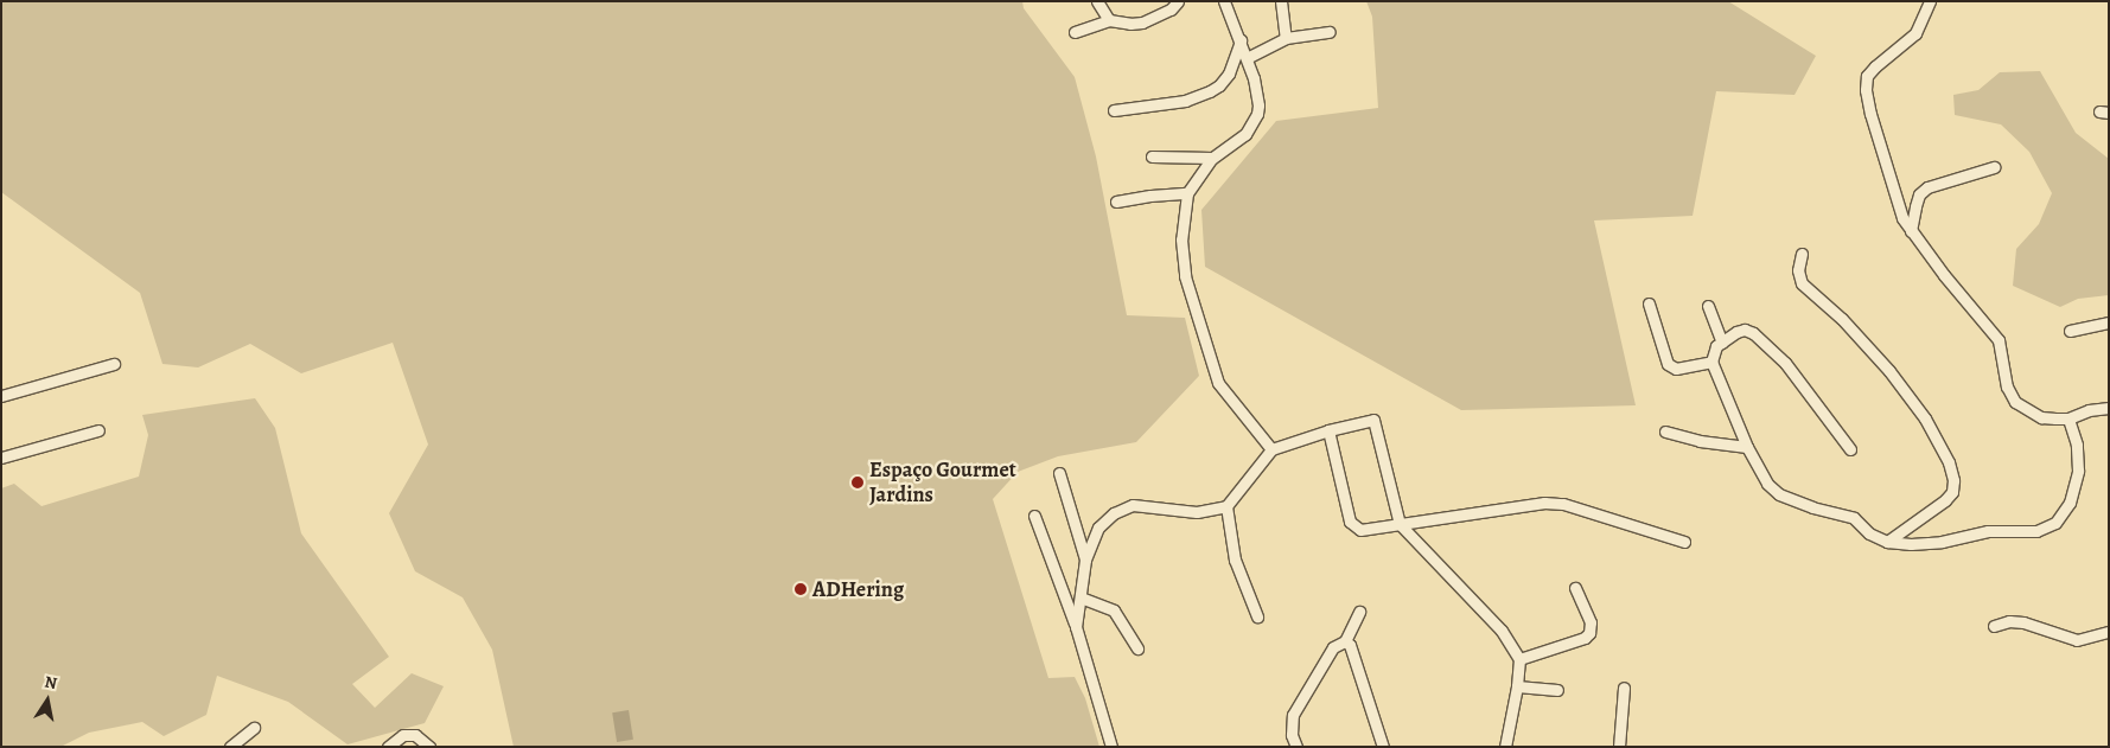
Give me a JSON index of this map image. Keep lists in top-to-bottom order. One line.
{"places":["Espaço Gourmet Jardins","ADHering"],"north":"top"}
